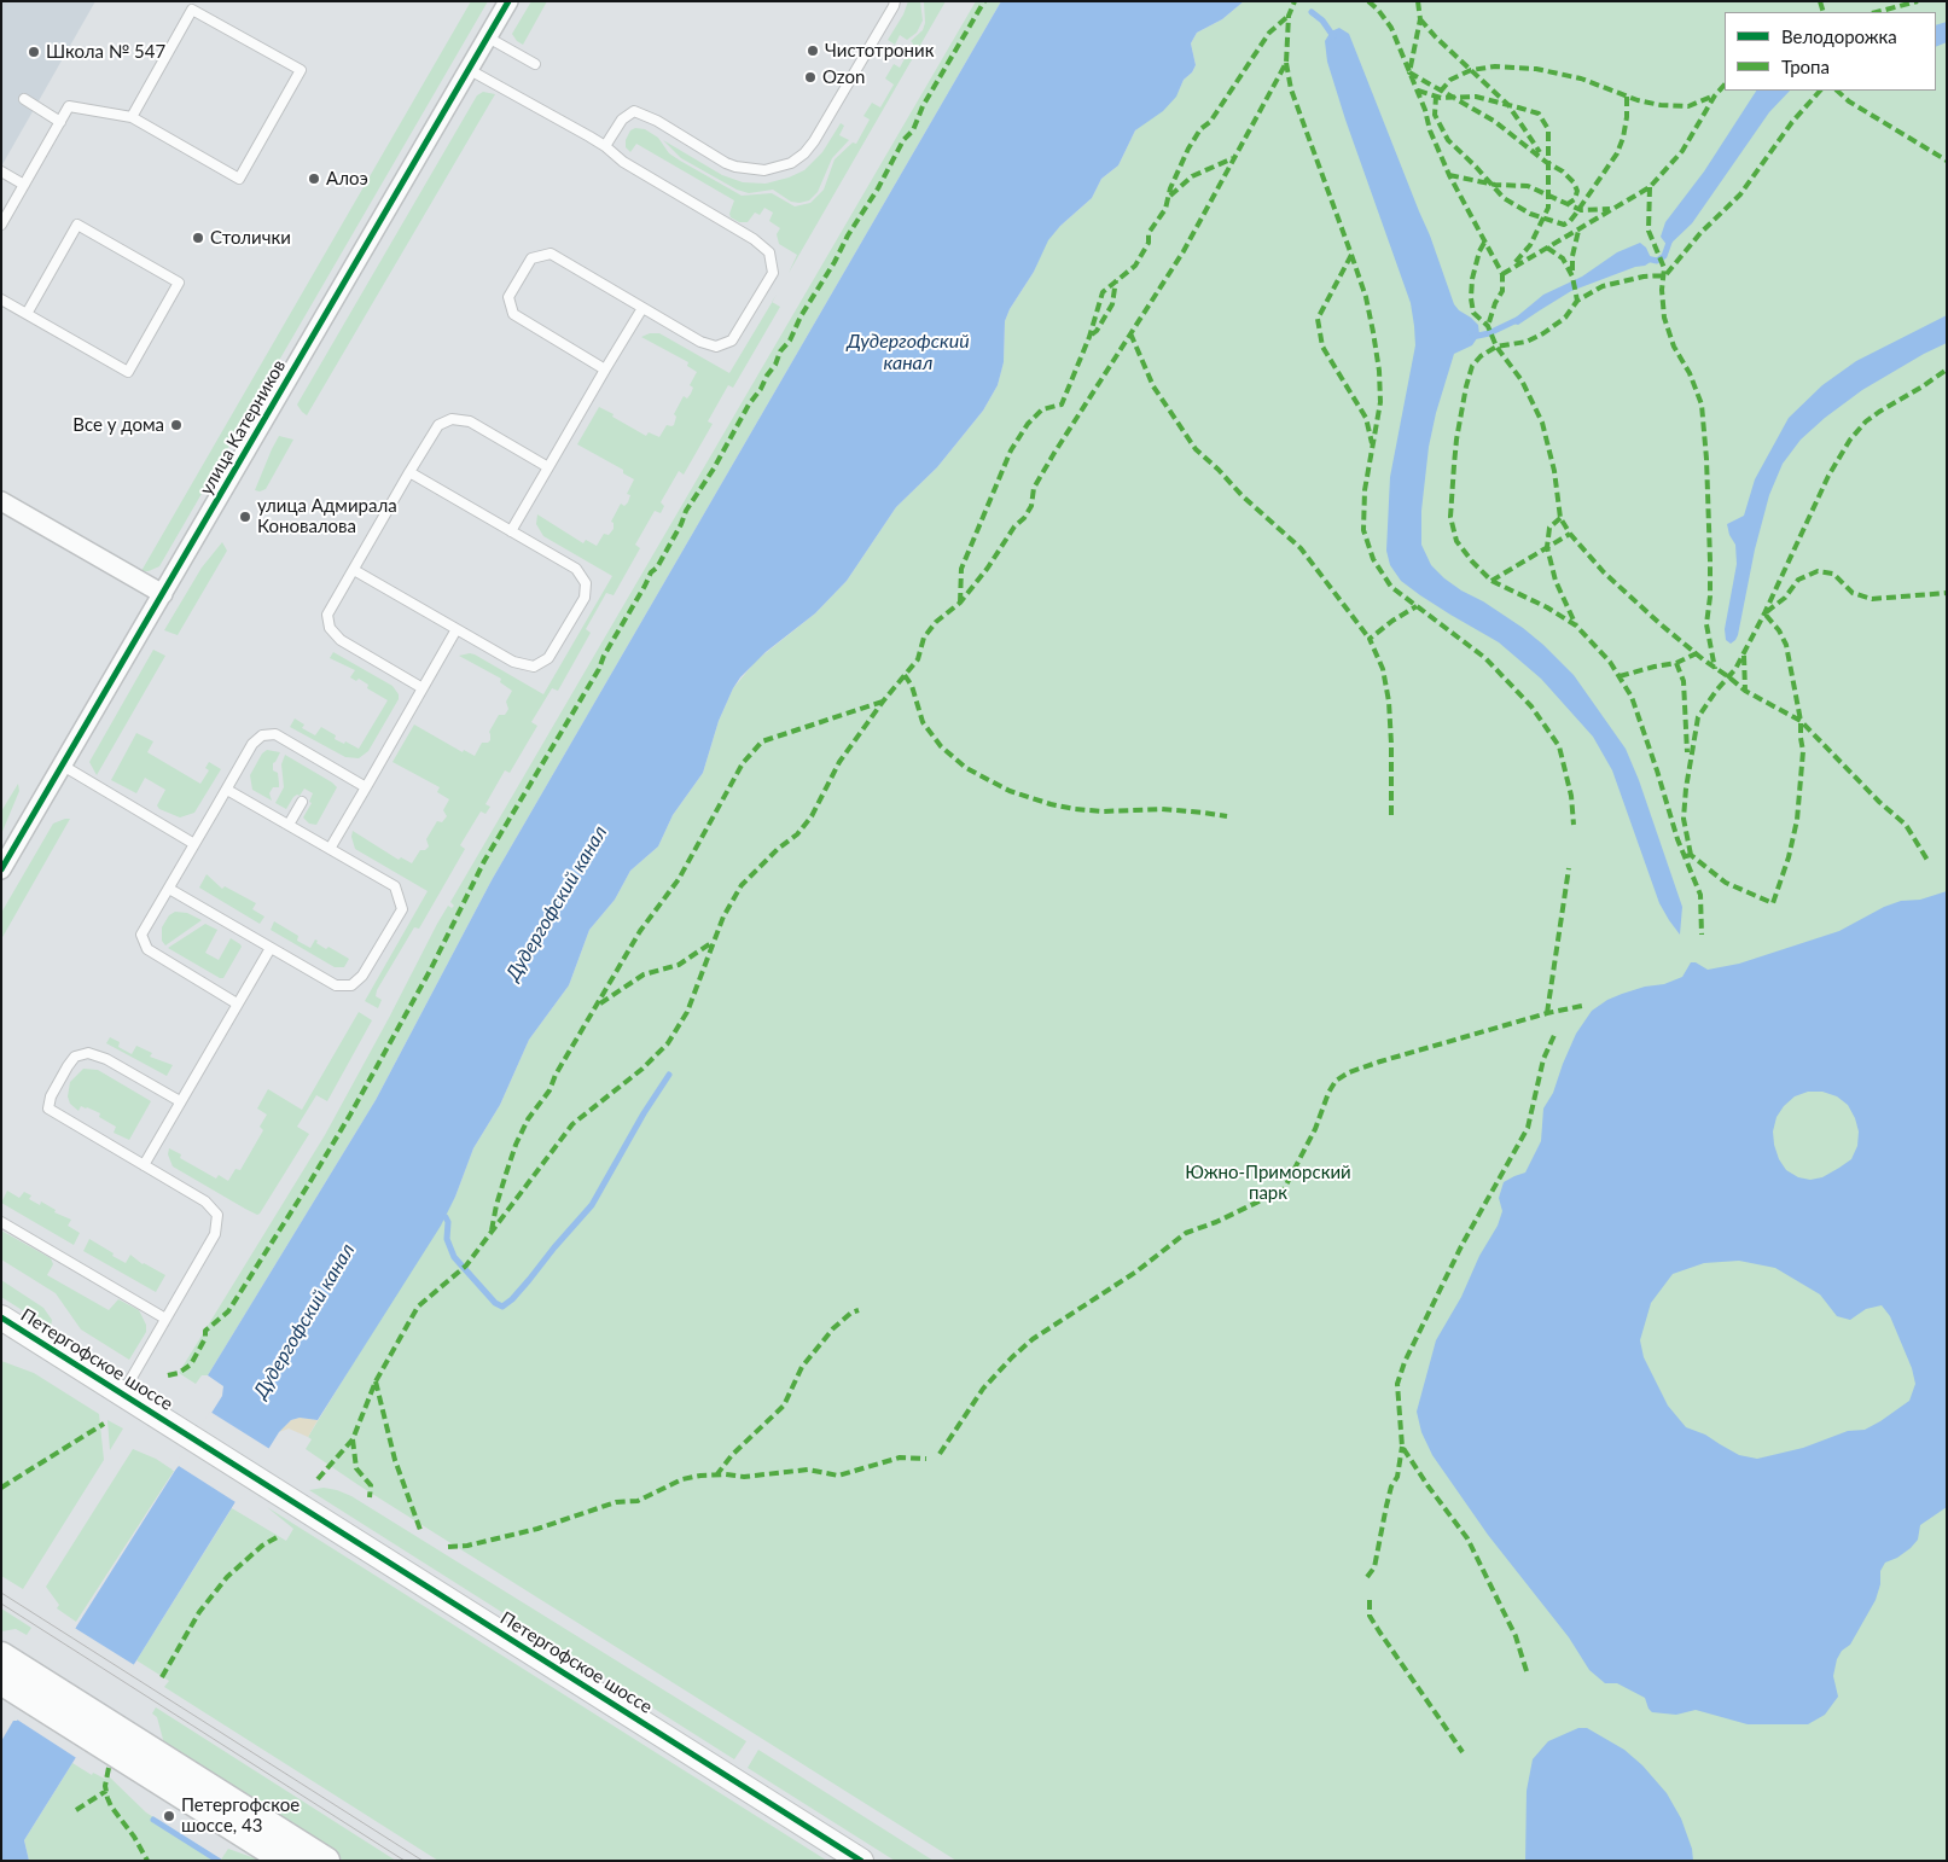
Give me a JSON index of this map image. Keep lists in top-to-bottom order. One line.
{"streets":{"street":["улица Катерников","Петергофское шоссе"]},"water":["Дудергофский канал"],"parks":["Южно-Приморский парк"],"places":["Чистотроник","Школа № 547","Ozon","Алоэ","Столички","Все у дома","улица Адмирала Коновалова","Петергофское шоссе, 43"],"legend":["Велодорожка","Тропа"]}
